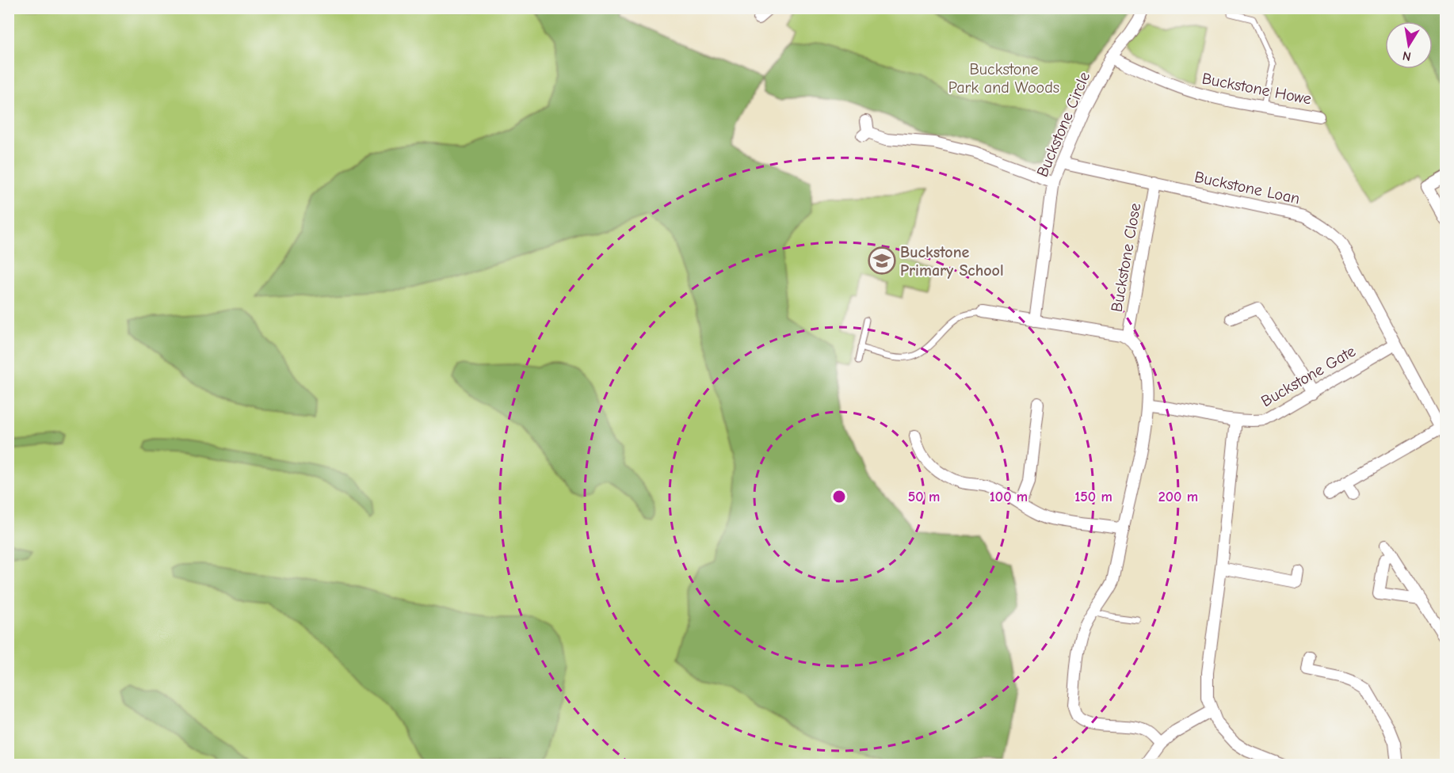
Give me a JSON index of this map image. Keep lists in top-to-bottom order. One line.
{"streets":{"street":["Buckstone Howe","Buckstone Circle","Buckstone Loan","Buckstone Close","Buckstone Gate"]},"crossings":[["Buckstone Howe","Buckstone Circle"],["Buckstone Circle","Buckstone Loan"],["Buckstone Loan","Buckstone Close"],["Buckstone Loan","Buckstone Gate"]],"parks":["Buckstone Park and Woods"],"places":{"school or university":["Buckstone Primary School"]},"north":"bottom","rings":["50 m","100 m","150 m","200 m"]}
